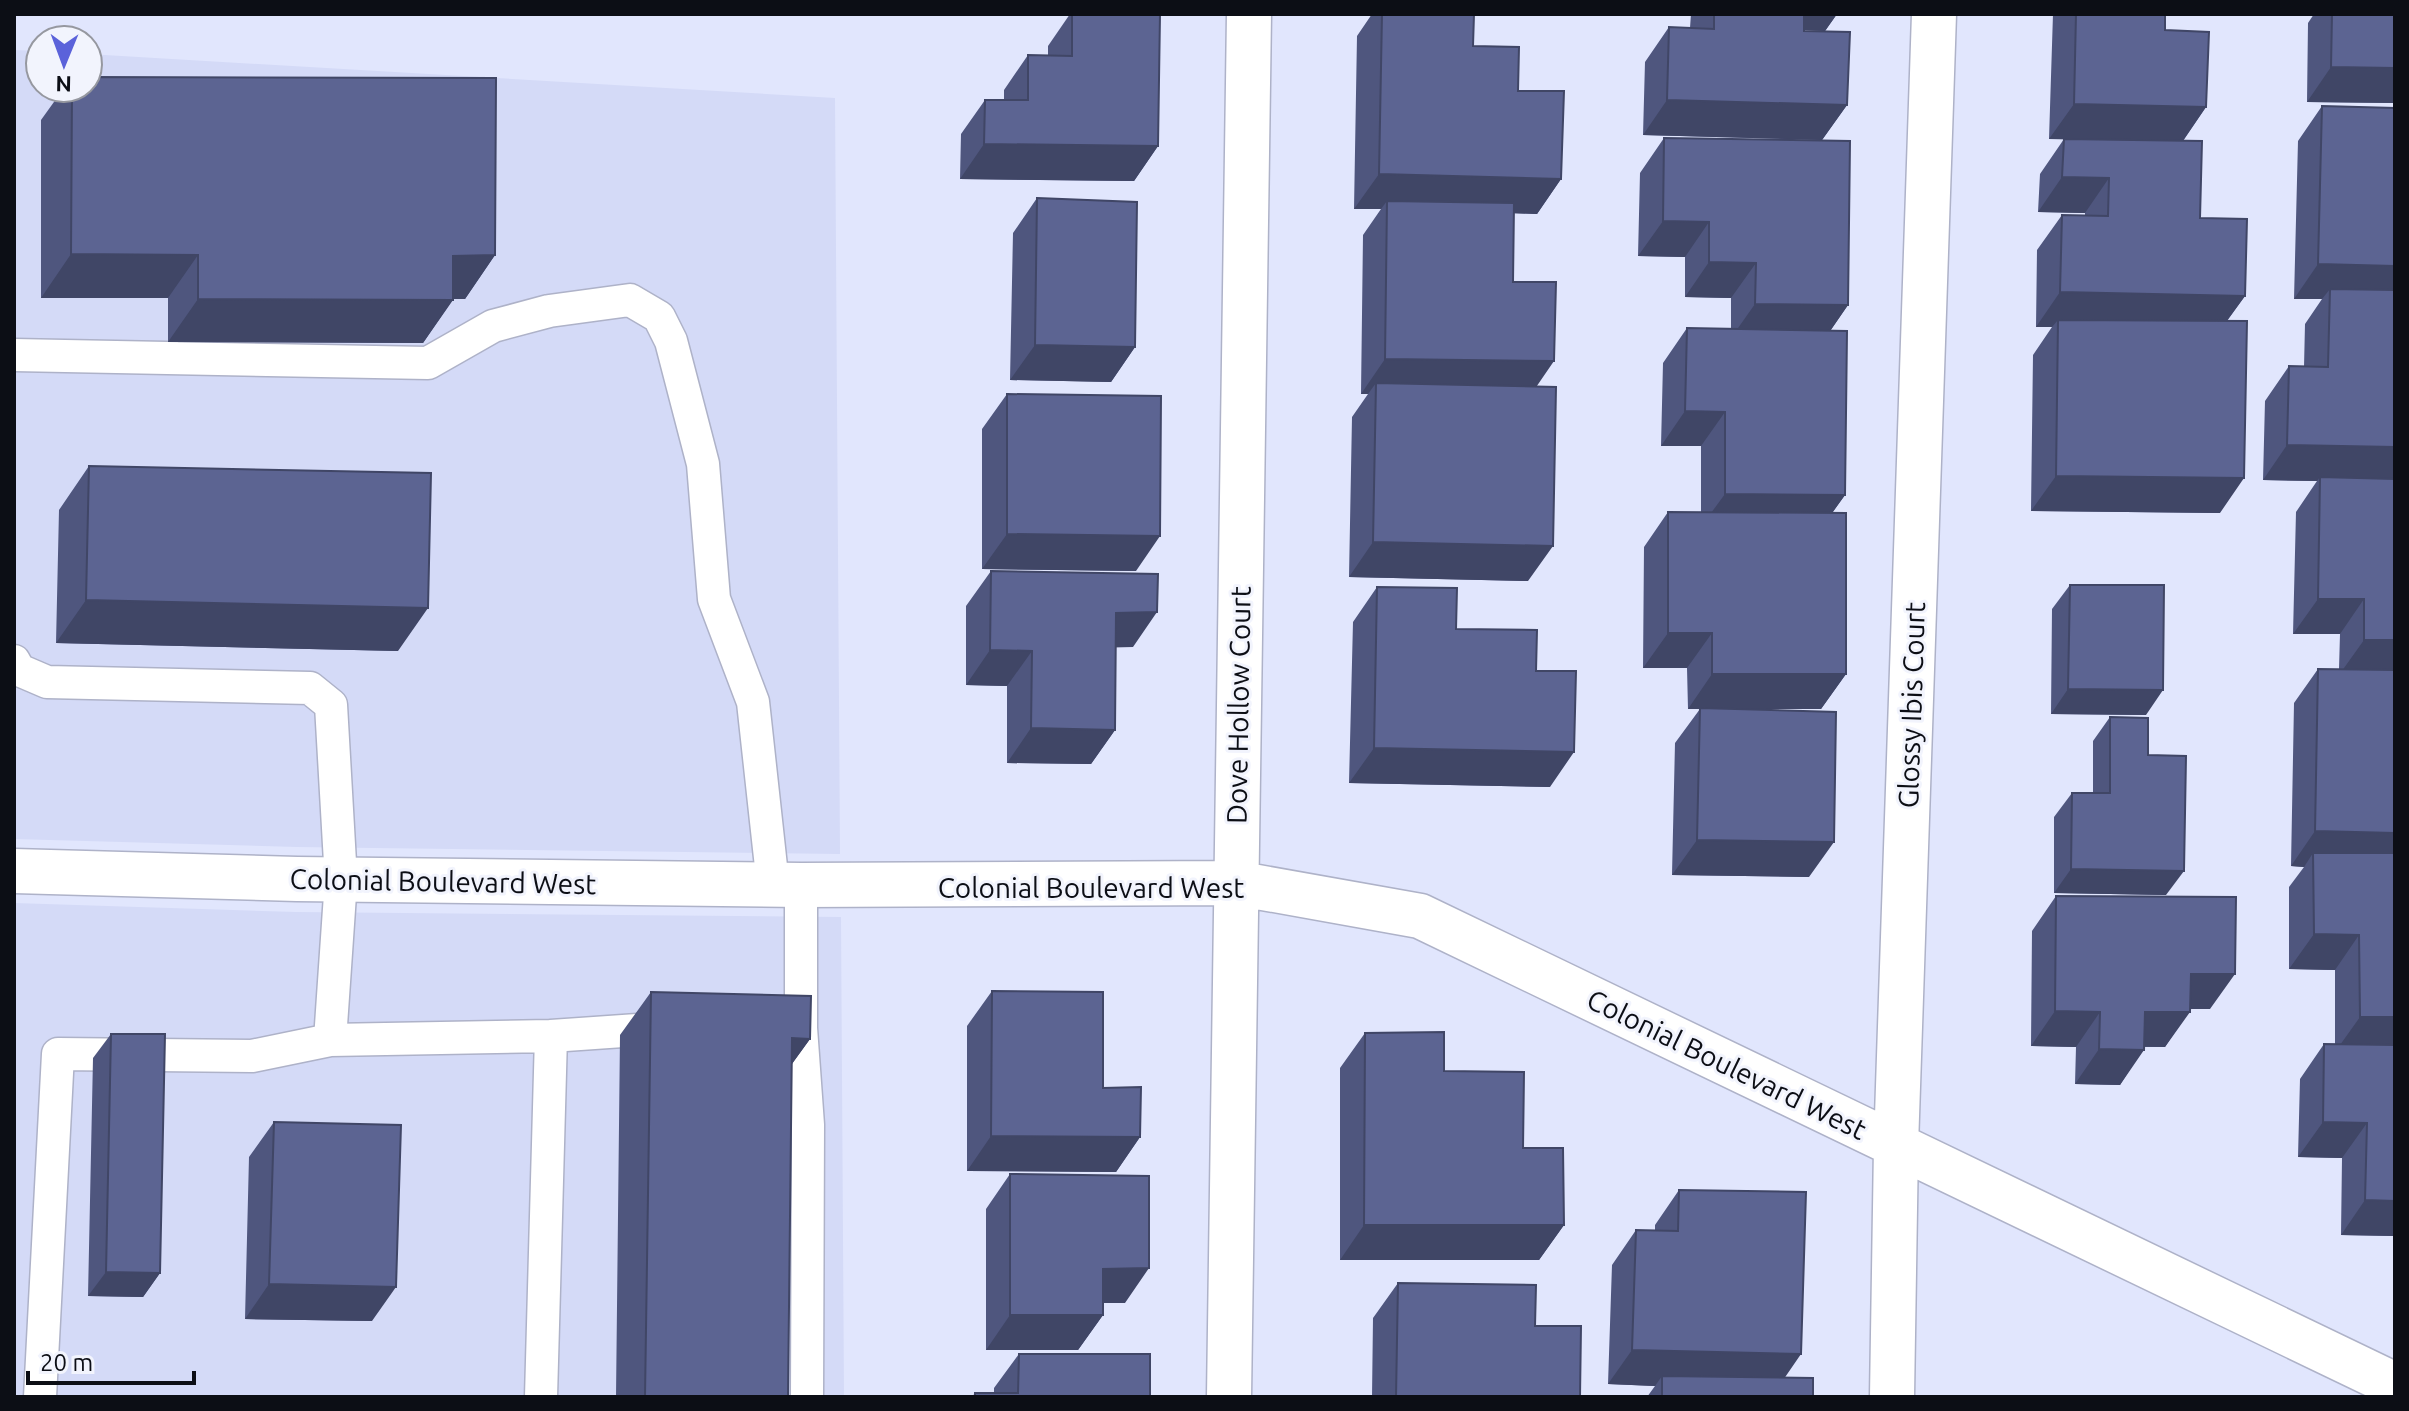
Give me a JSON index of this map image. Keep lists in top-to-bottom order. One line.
{"streets":{"street":["Dove Hollow Court","Glossy Ibis Court","Colonial Boulevard West"]},"crossings":[["Dove Hollow Court","Colonial Boulevard West"],["Glossy Ibis Court","Colonial Boulevard West"]],"scale_bar":"20 m","north":"bottom"}
